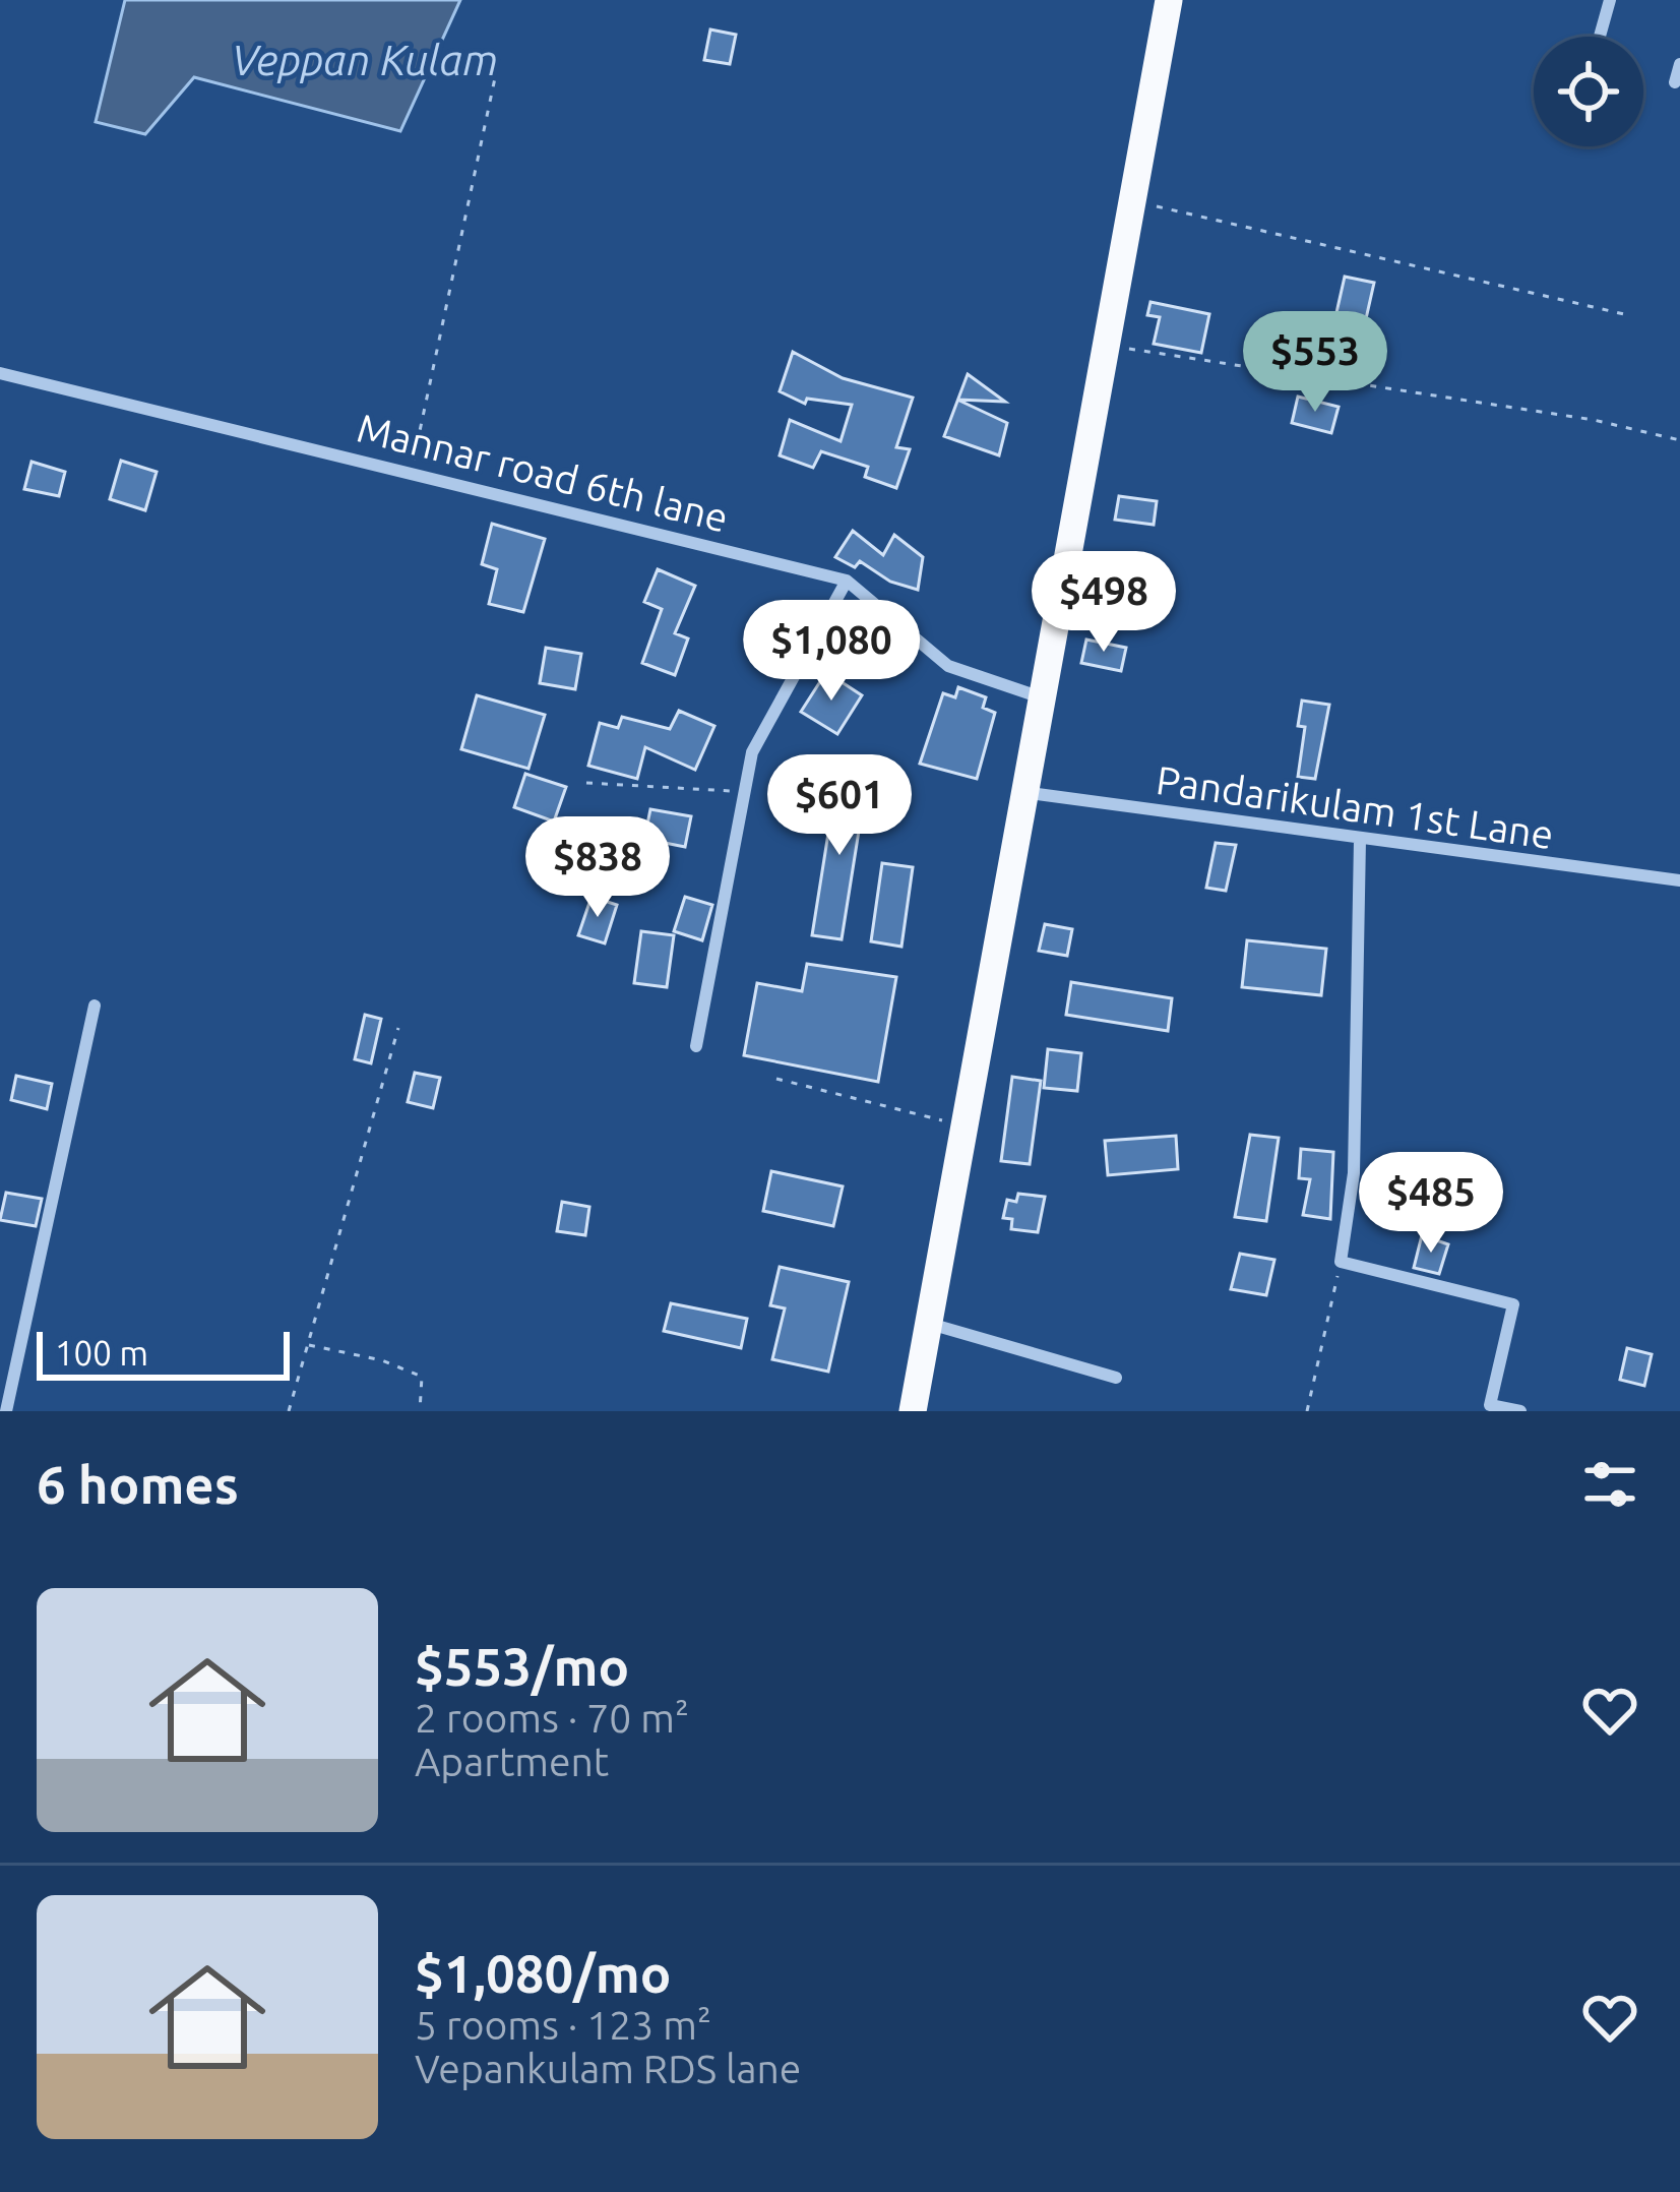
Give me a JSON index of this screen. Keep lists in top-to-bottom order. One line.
{"streets":{"street":["Mannar road 6th lane","Pandarikulam 1st Lane"]},"water":["Veppan Kulam"],"scale_bar":"100 m","page":{"price":["$553","$498","$1,080","$601","$838","$485"],"scale":"100 m","heading":"6 homes","list":[{"name":"$553/mo","note":"2 rooms · 70 m² · Apartment"},{"name":"$1,080/mo","note":"5 rooms · 123 m² · Vepankulam RDS lane"}]}}
